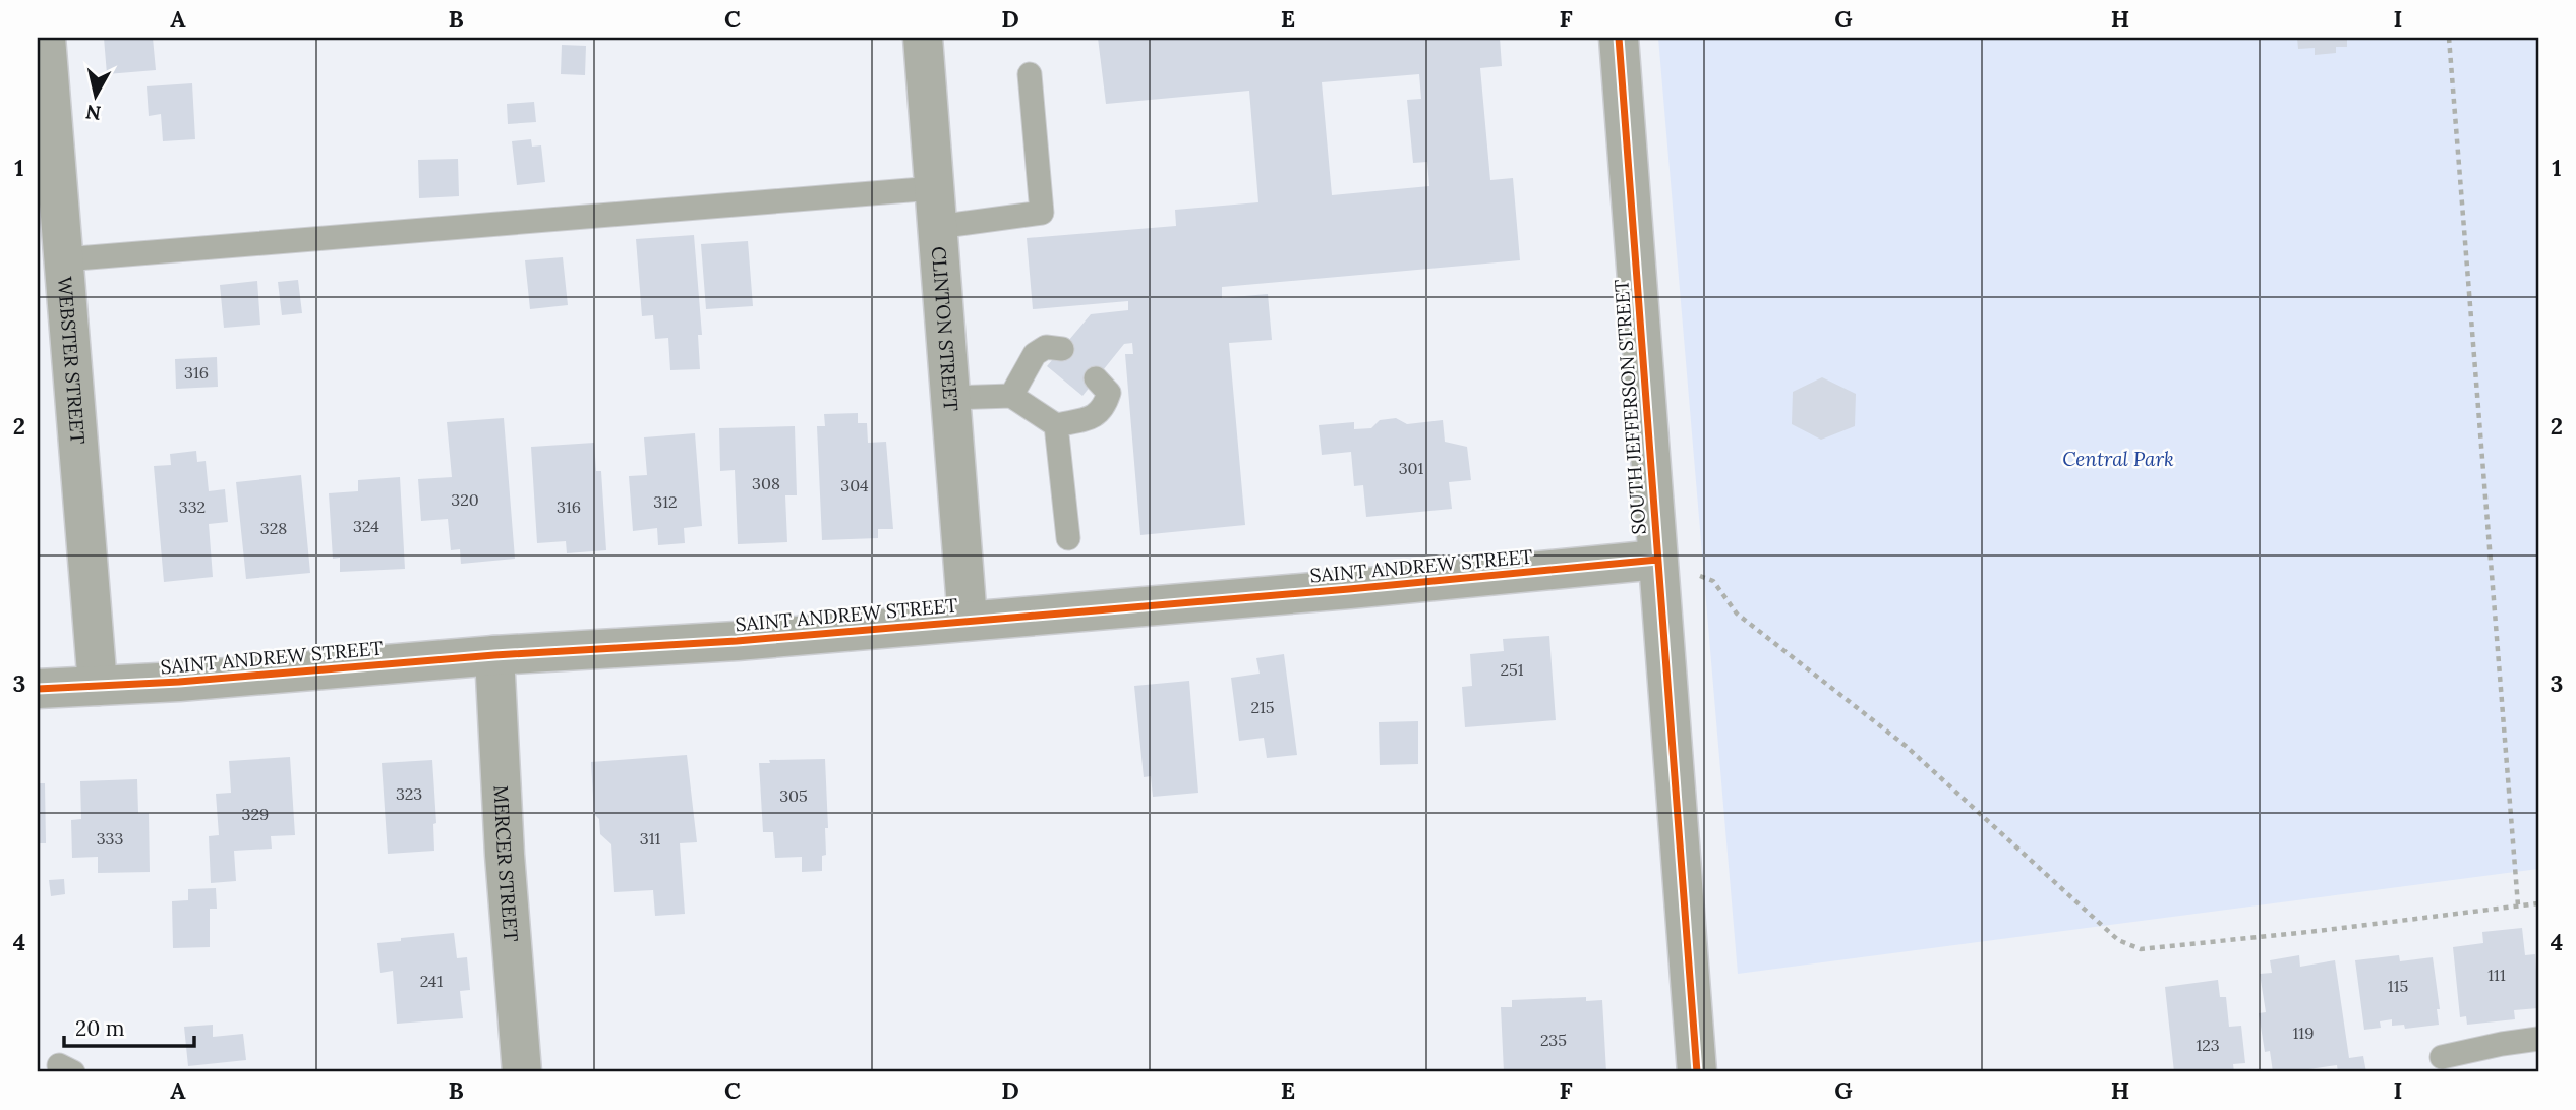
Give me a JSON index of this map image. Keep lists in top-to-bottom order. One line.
{"streets":{"street":["CLINTON STREET","WEBSTER STREET","SOUTH JEFFERSON STREET","SAINT ANDREW STREET","MERCER STREET"]},"crossings":[["CLINTON STREET","SAINT ANDREW STREET"],["WEBSTER STREET","SAINT ANDREW STREET"],["SOUTH JEFFERSON STREET","SAINT ANDREW STREET"],["SAINT ANDREW STREET","MERCER STREET"]],"parks":["Central Park"],"house_numbers":["316","301","308","304","320","312","332","316","324","328","251","215","323","305","329","333","311","111","241","115","119","235","123"],"scale_bar":"20 m","north":"bottom","grid":{"columns":["A","B","C","D","E","F","G","H","I"],"rows":["1","2","3","4"]}}
